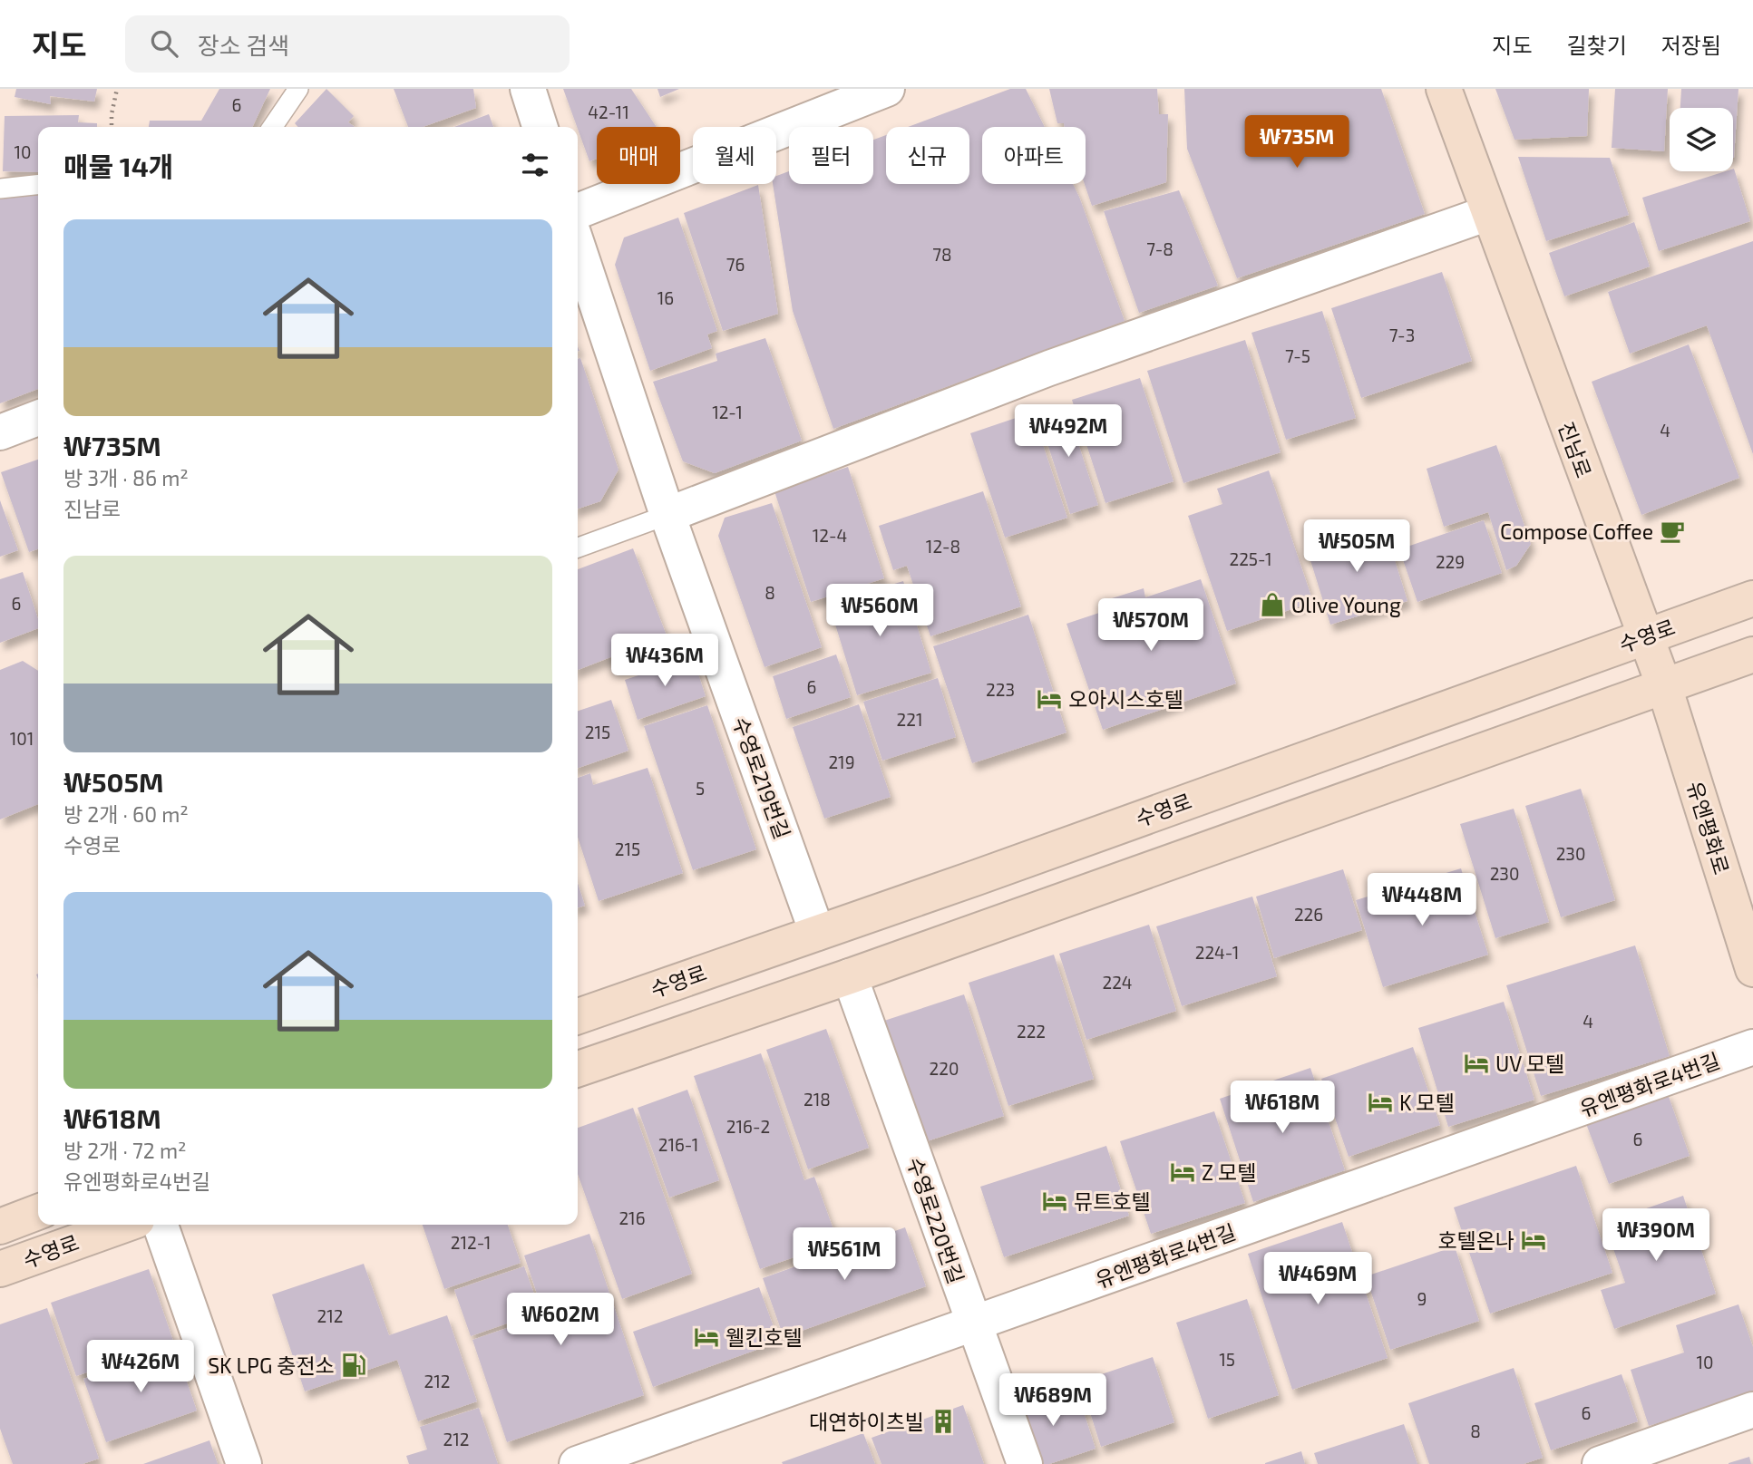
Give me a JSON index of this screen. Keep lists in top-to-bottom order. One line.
{"streets":{"main road":["진남로","수영로","유엔평화로"],"street":["수영로219번길","유엔평화로4번길","수영로220번길"]},"crossings":[["진남로","수영로"],["진남로","유엔평화로"],["수영로","수영로219번길"],["유엔평화로4번길","수영로220번길"]],"places":{"cafe":["Compose Coffee"],"shop":["Olive Young"],"hotel":["오아시스호텔","UV 모텔","K 모텔","Z 모텔","뮤트호텔","호텔온나","웰킨호텔"],"fuel station":["SK LPG 충전소"],"building":["대연하이츠빌"]},"house_numbers":["6","42-11","10","7-8","78","76","16","7-3","7-5","12-1","4","12-4","12-8","225-1","229","8","6","6","223","221","215","101","219","5","215","230","230","226","224-1","224","4","222","220","218","216-2","6","216-1","216","212-1","9","212","15","10","212","6","8","212"],"page":{"header":"지도","search":"장소 검색","nav":["지도","길찾기","저장됨"],"price":["₩735M","₩492M","₩505M","₩560M","₩570M","₩436M","₩448M","₩618M","₩390M","₩561M","₩469M","₩602M","₩426M","₩689M"],"chip":["매매","월세","필터","신규","아파트"],"heading":"매물 14개","list":[{"name":"₩735M","note":"방 3개 · 86 m² · 진남로"},{"name":"₩505M","note":"방 2개 · 60 m² · 수영로"},{"name":"₩618M","note":"방 2개 · 72 m² · 유엔평화로4번길"}]}}
